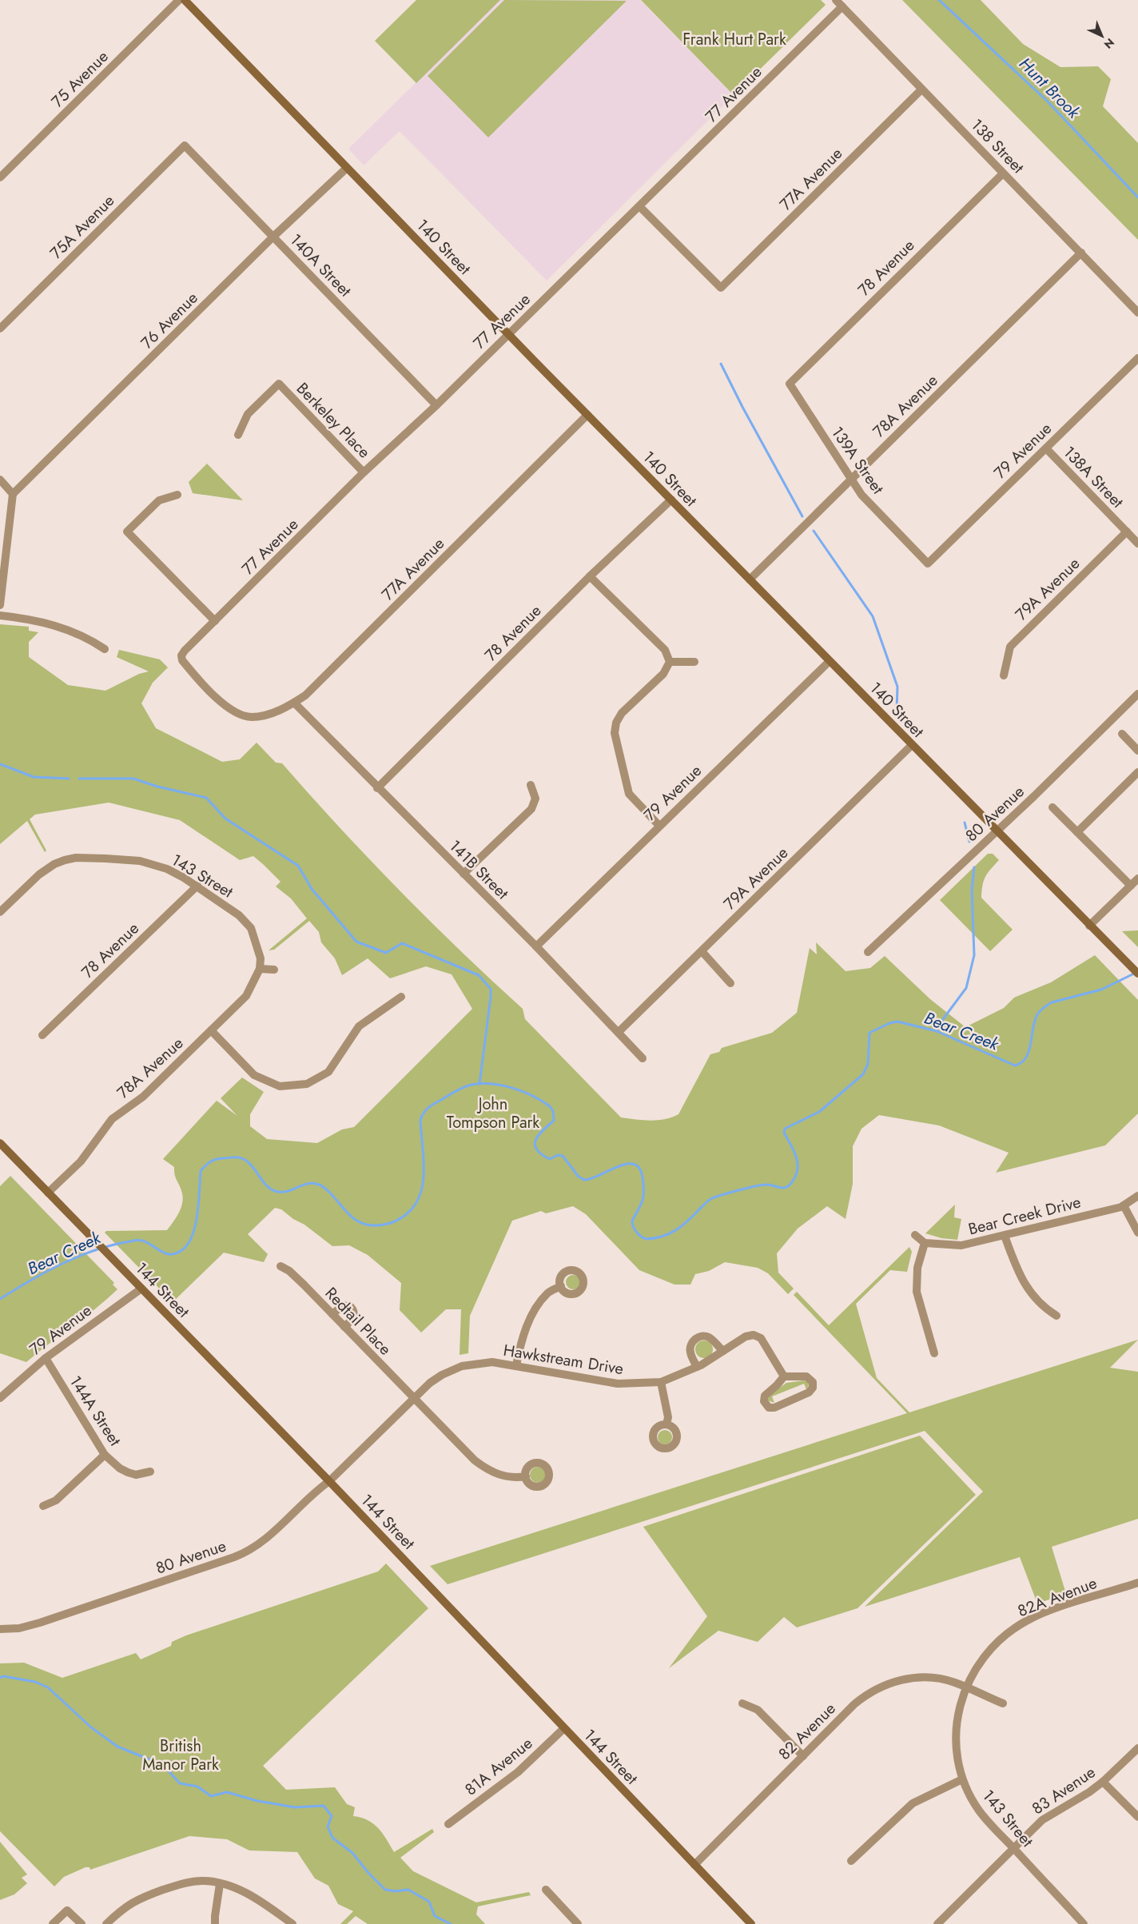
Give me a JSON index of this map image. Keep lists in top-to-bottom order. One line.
{"streets":{"main road":["140 Street","144 Street"],"street":["75 Avenue","77 Avenue","138 Street","77A Avenue","75A Avenue","140A Street","78 Avenue","76 Avenue","78A Avenue","Berkeley Place","79 Avenue","139A Street","138A Street","79A Avenue","80 Avenue","141B Street","143 Street","Bear Creek Drive","Redtail Place","Hawkstream Drive","144A Street","82A Avenue","82 Avenue","81A Avenue","83 Avenue"]},"crossings":[["77 Avenue","138 Street"],["77 Avenue","77A Avenue"],["77 Avenue","140 Street"],["77 Avenue","140A Street"],["77 Avenue","Berkeley Place"],["138 Street","77A Avenue"],["138 Street","78 Avenue"],["138 Street","78A Avenue"],["77A Avenue","140 Street"],["77A Avenue","141B Street"],["75A Avenue","140A Street"],["140 Street","78 Avenue"],["140 Street","76 Avenue"],["140 Street","78A Avenue"],["140 Street","79 Avenue"],["140 Street","79A Avenue"],["140 Street","80 Avenue"],["140A Street","76 Avenue"],["78 Avenue","139A Street"],["78 Avenue","141B Street"],["78 Avenue","143 Street"],["78A Avenue","139A Street"],["78A Avenue","143 Street"],["78A Avenue","144 Street"],["79 Avenue","139A Street"],["79 Avenue","138A Street"],["79 Avenue","141B Street"],["79 Avenue","144 Street"],["79 Avenue","144A Street"],["138A Street","79A Avenue"],["79A Avenue","141B Street"],["80 Avenue","144 Street"],["80 Avenue","Hawkstream Drive"],["143 Street","82A Avenue"],["143 Street","82 Avenue"],["143 Street","83 Avenue"],["144 Street","Hawkstream Drive"],["144 Street","82 Avenue"],["144 Street","81A Avenue"],["Redtail Place","Hawkstream Drive"],["82A Avenue","82 Avenue"]],"water":["Hunt Brook","Bear Creek"],"parks":["Frank Hurt Park","John Tompson Park","British Manor Park"],"north":"bottom right"}
